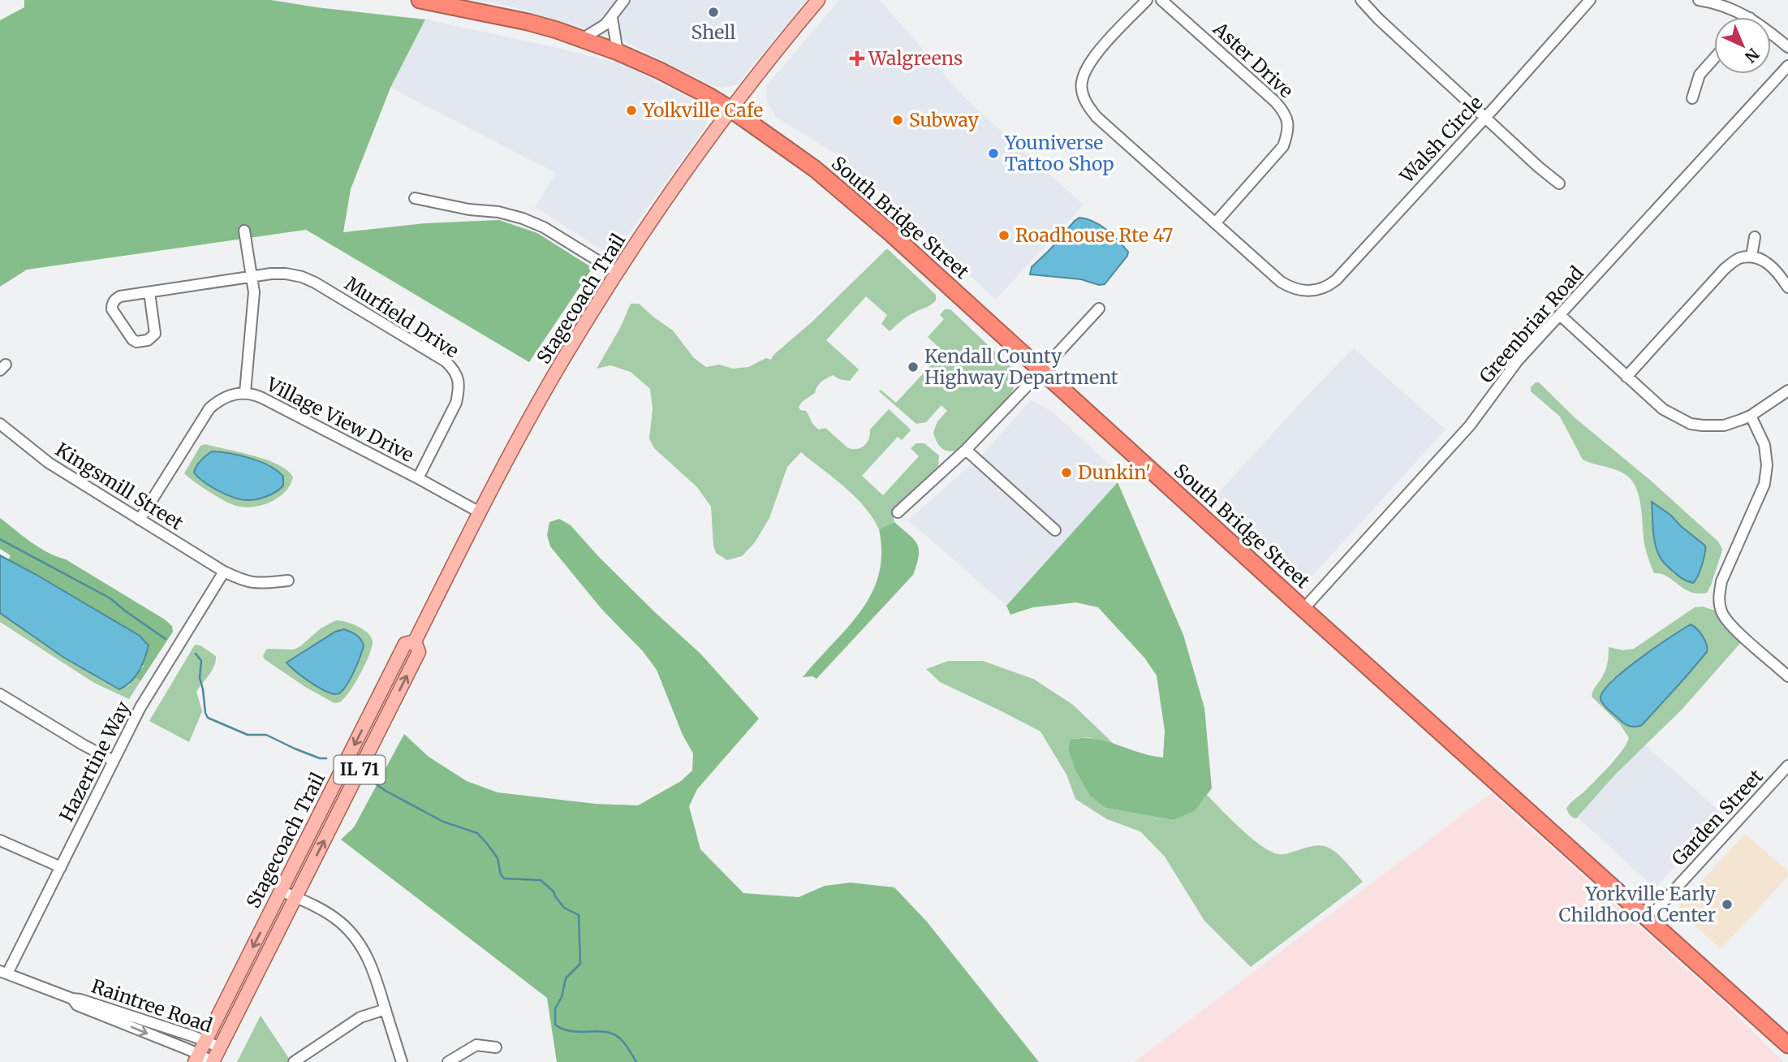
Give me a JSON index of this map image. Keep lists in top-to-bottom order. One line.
{"streets":{"highway":["South Bridge Street"],"main road":["Stagecoach Trail","IL 71"],"street":["Aster Drive","Walsh Circle","Murfield Drive","Greenbriar Road","Village View Drive","Kingsmill Street","Hazertine Way","Garden Street","Raintree Road"]},"crossings":[["Aster Drive","Walsh Circle"],["South Bridge Street","Stagecoach Trail"],["South Bridge Street","Greenbriar Road"],["South Bridge Street","Garden Street"],["Stagecoach Trail","Village View Drive"],["Stagecoach Trail","Raintree Road"],["Murfield Drive","Village View Drive"],["Village View Drive","Kingsmill Street"],["Kingsmill Street","Hazertine Way"],["Hazertine Way","Raintree Road"]],"places":{"other":["Shell","Yolkville Cafe","Subway","Youniverse Tattoo Shop","Roadhouse Rte 47","Kendall County Highway Department","Dunkin'","Yorkville Early Childhood Center"],"health":["Walgreens"]},"north":"bottom right"}
